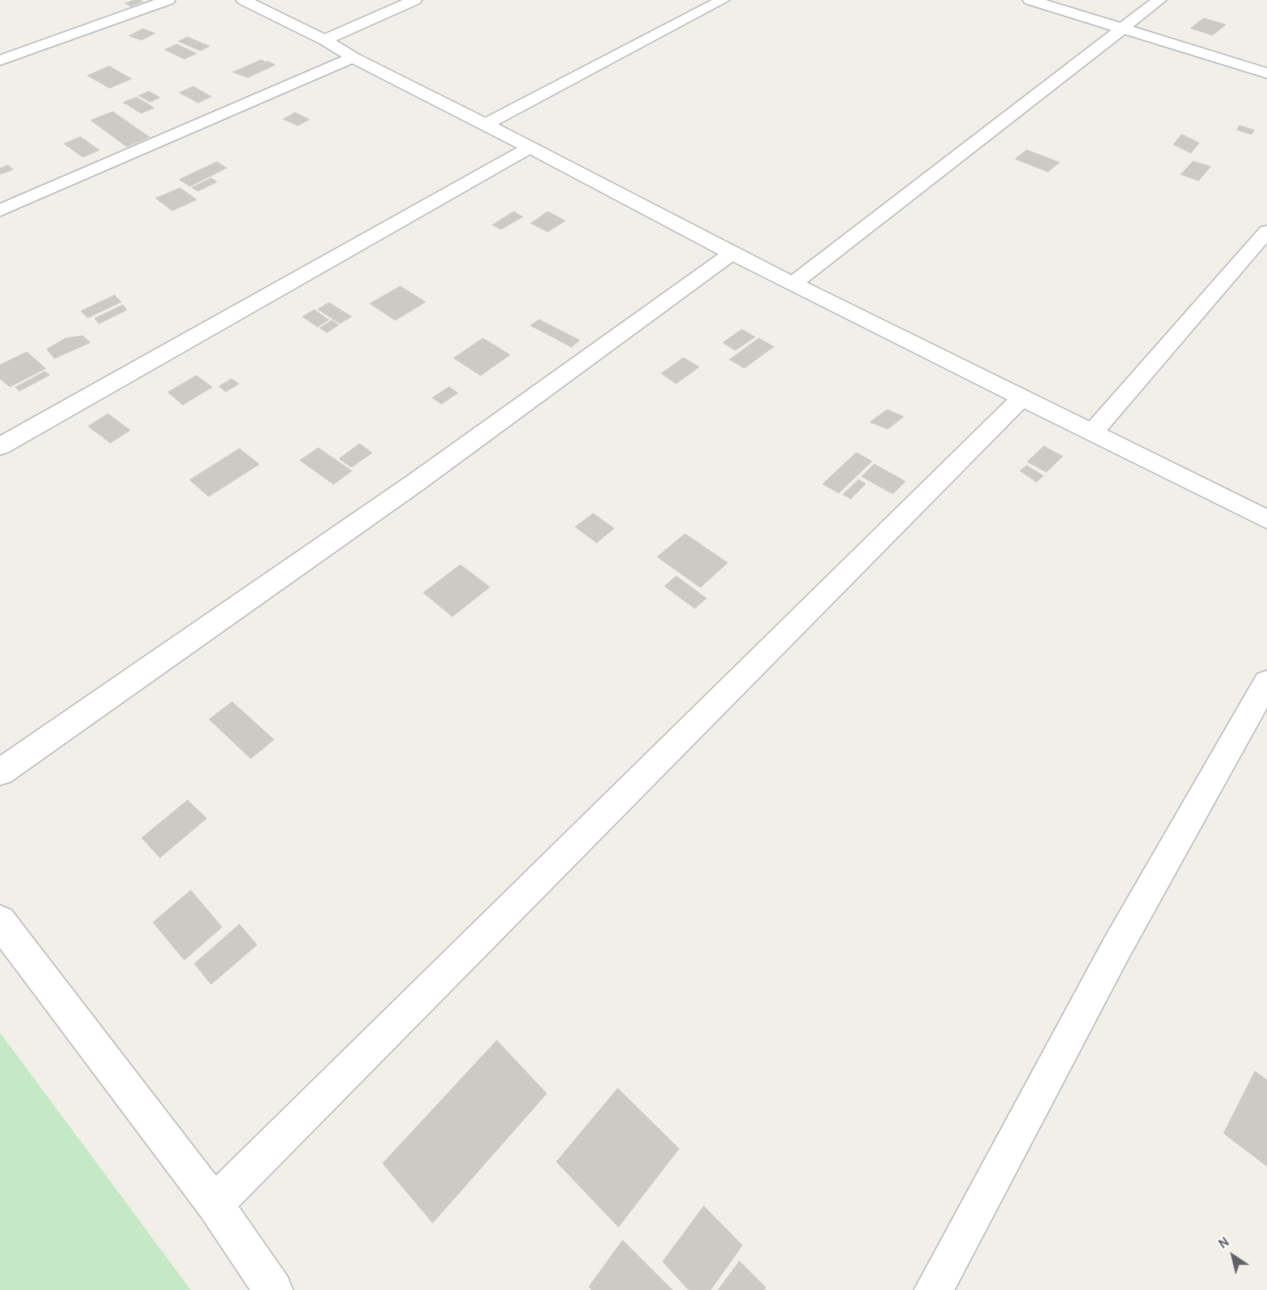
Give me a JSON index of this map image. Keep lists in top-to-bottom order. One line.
{"north":"top left"}
